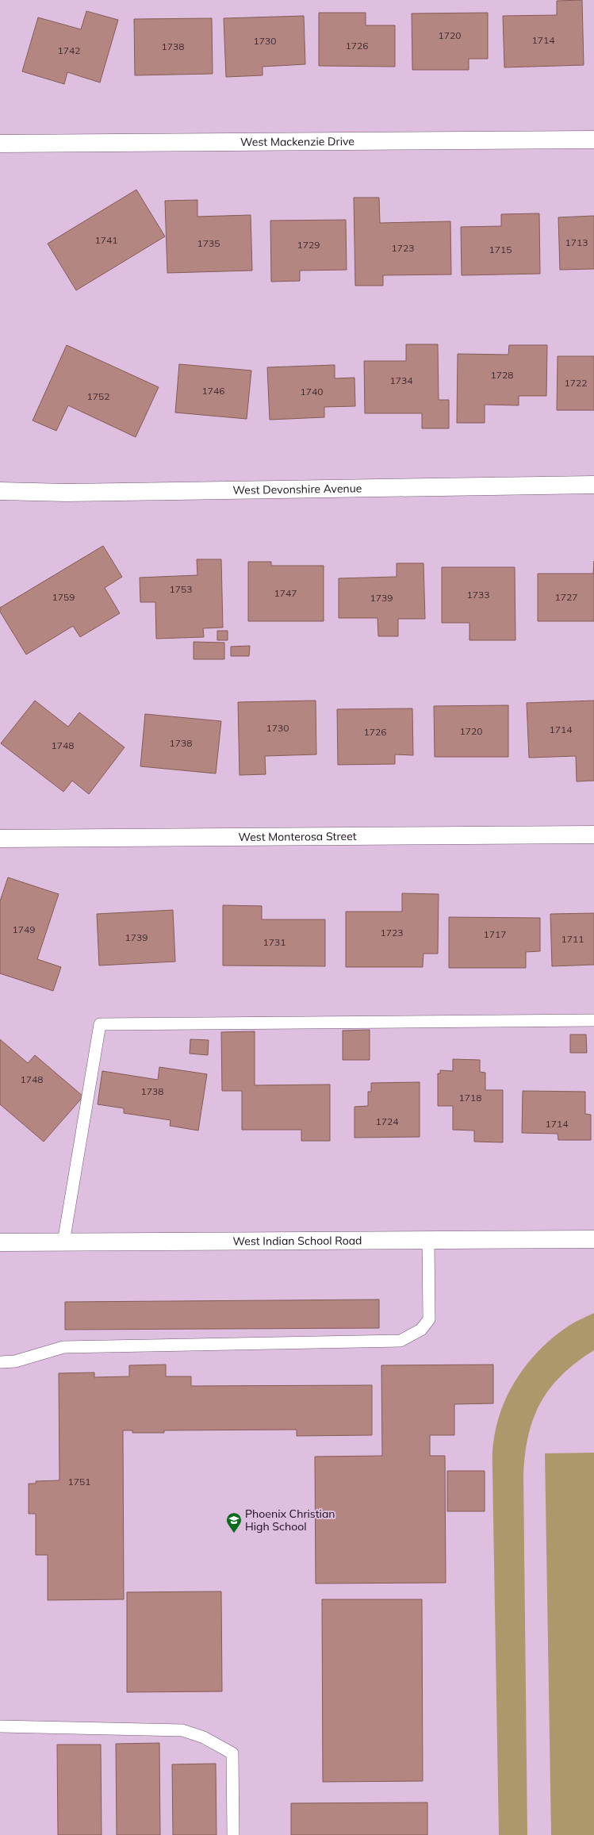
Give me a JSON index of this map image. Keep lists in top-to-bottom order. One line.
{"streets":{"street":["West Mackenzie Drive","West Devonshire Avenue","West Monterosa Street","West Indian School Road"]},"places":{"school or university":["Phoenix Christian High School"]},"house_numbers":["1720","1714","1730","1726","1738","1742","1741","1713","1735","1729","1723","1715","1728","1734","1722","1746","1740","1752","1753","1747","1733","1759","1727","1739","1730","1714","1720","1726","1738","1748","1749","1723","1717","1739","1711","1731","1748","1738","1718","1724","1714","1751"]}
